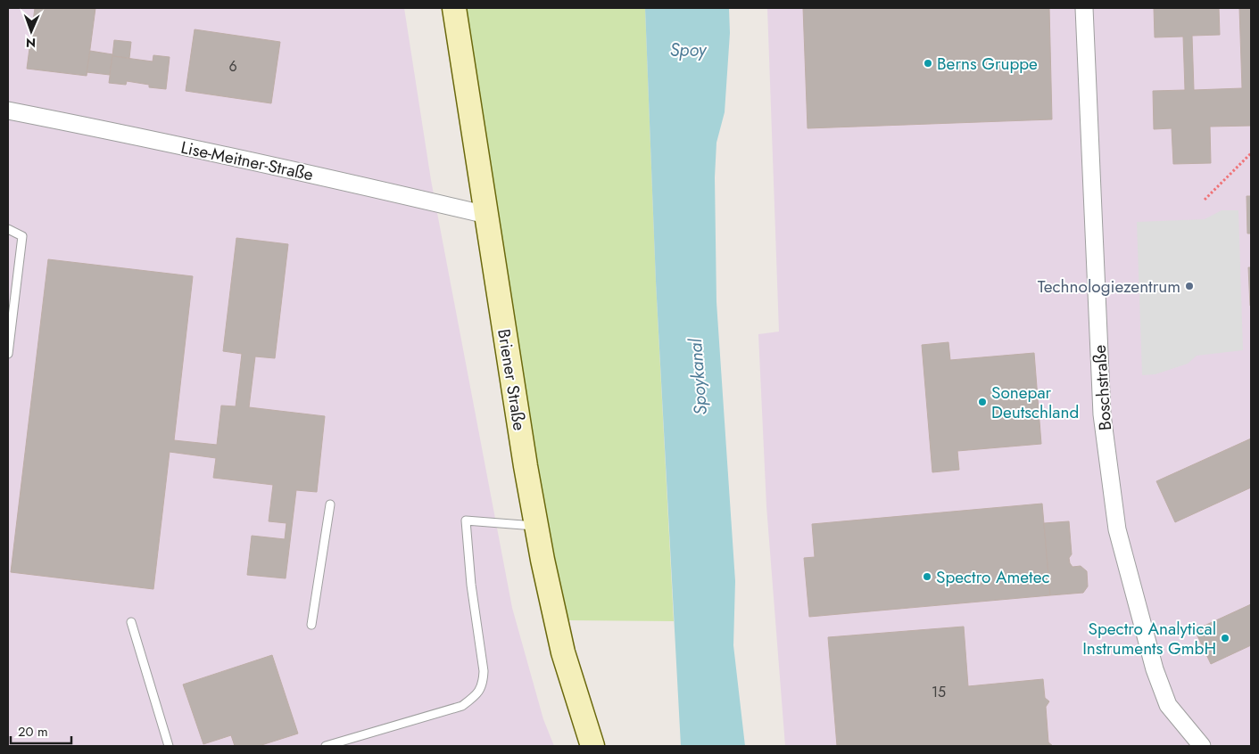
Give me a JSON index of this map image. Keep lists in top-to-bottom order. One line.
{"streets":{"street":["Lise-Meitner-Straße","Briener Straße","Boschstraße"]},"crossings":[["Lise-Meitner-Straße","Briener Straße"]],"water":["Spoy","Spoykanal"],"places":["Berns Gruppe","Technologiezentrum","Sonepar Deutschland","Spectro Ametec","Spectro Analytical Instruments GmbH"],"house_numbers":["6","15"],"scale_bar":"20 m","north":"bottom"}
